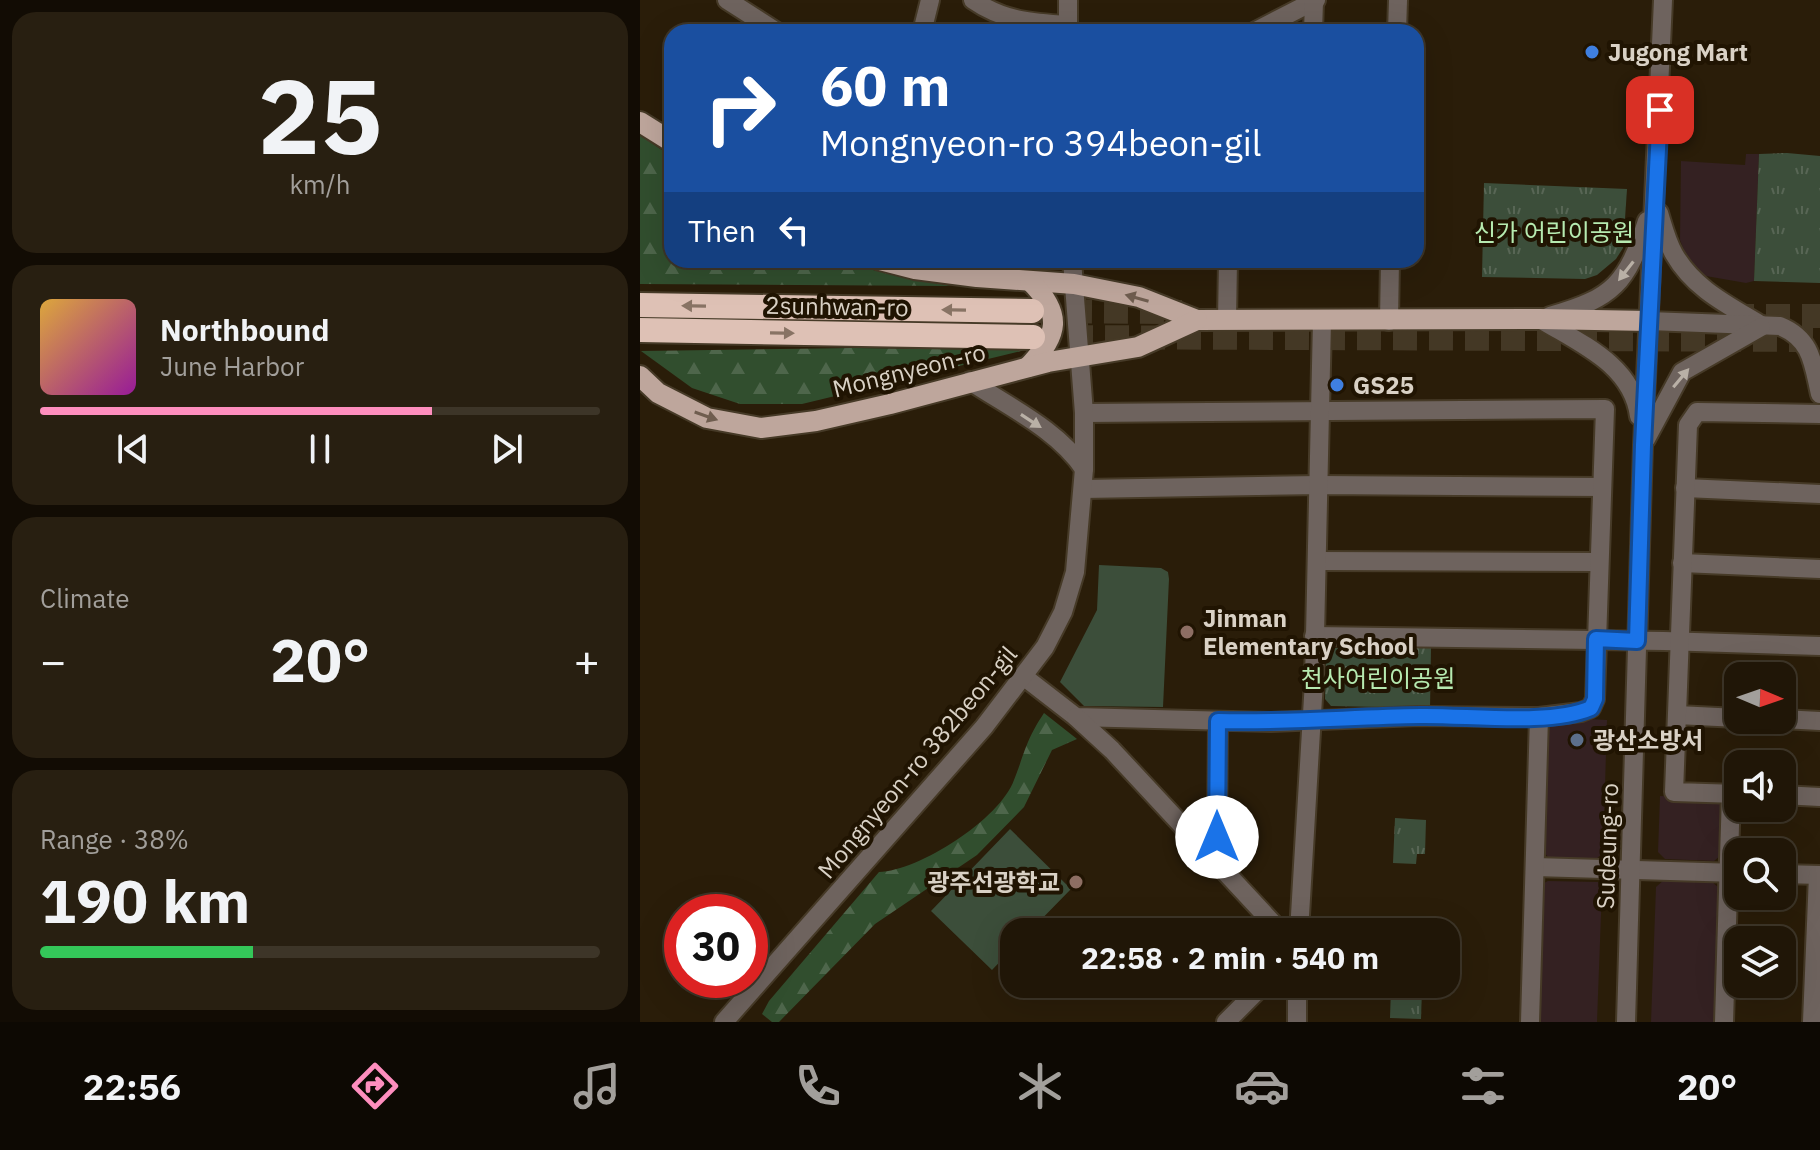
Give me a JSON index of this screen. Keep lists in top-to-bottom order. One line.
{"streets":{"highway":["2sunhwan-ro"],"main road":["Mongnyeon-ro"],"street":["Mongnyeon-ro 382beon-gil","Sudeung-ro"]},"crossings":[["Mongnyeon-ro","Mongnyeon-ro 382beon-gil"],["Mongnyeon-ro","Sudeung-ro"]],"parks":["신가 어린이공원","천사어린이공원"],"places":["Jugong Mart","GS25","Jinman Elementary School","광산소방서","광주선광학교"],"north":"right","page":{"tile":[["25","km/h"],"Climate",["Range · 38%","190 km"]],"turn":["60 m","Mongnyeon-ro 394beon-gil"],"then":"Then","song":["Northbound","June Harbor"],"heat":["−","20°","+"],"limit":"30","trip":"22:58 · 2 min · 540 m","tabs":["22:56","20°"]}}
